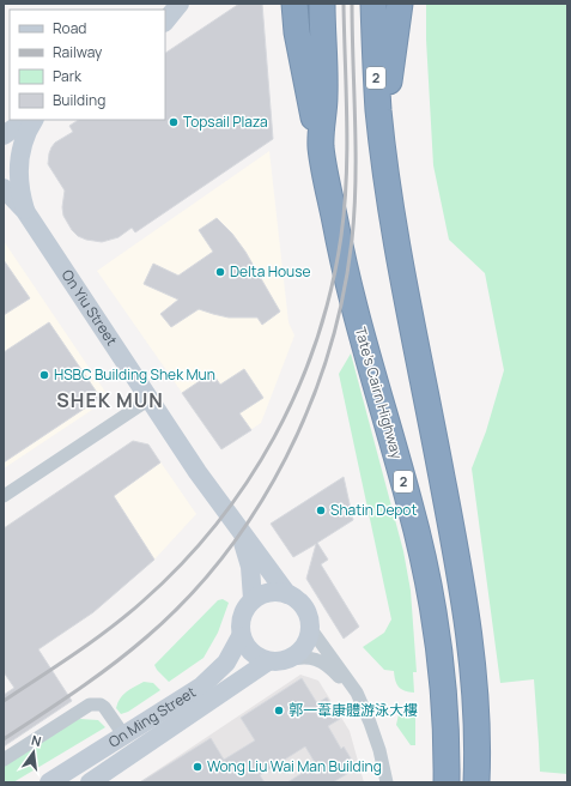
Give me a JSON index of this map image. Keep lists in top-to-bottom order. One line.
{"streets":{"highway":["2","Tate's Cairn Highway"],"street":["On Yiu Street","On Ming Street"]},"crossings":[["On Yiu Street","On Ming Street"]],"districts":["SHEK MUN"],"places":["Topsail Plaza","Delta House","HSBC Building Shek Mun","Shatin Depot","郭一葦康體游泳大樓","Wong Liu Wai Man Building"],"legend":["Road","Railway","Park","Building"],"north":"top"}
